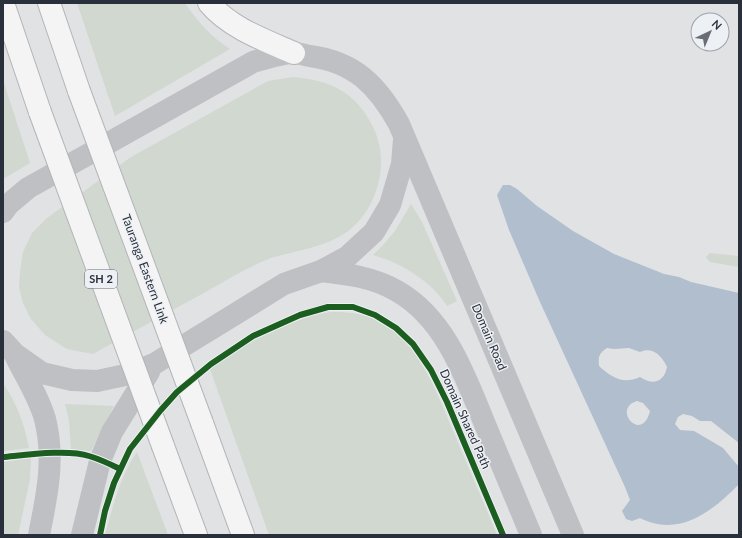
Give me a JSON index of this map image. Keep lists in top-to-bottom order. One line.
{"streets":{"highway":["Tauranga Eastern Link","SH 2"],"main road":["Domain Road"],"cycle path":["Domain Shared Path"]},"north":"top right"}
